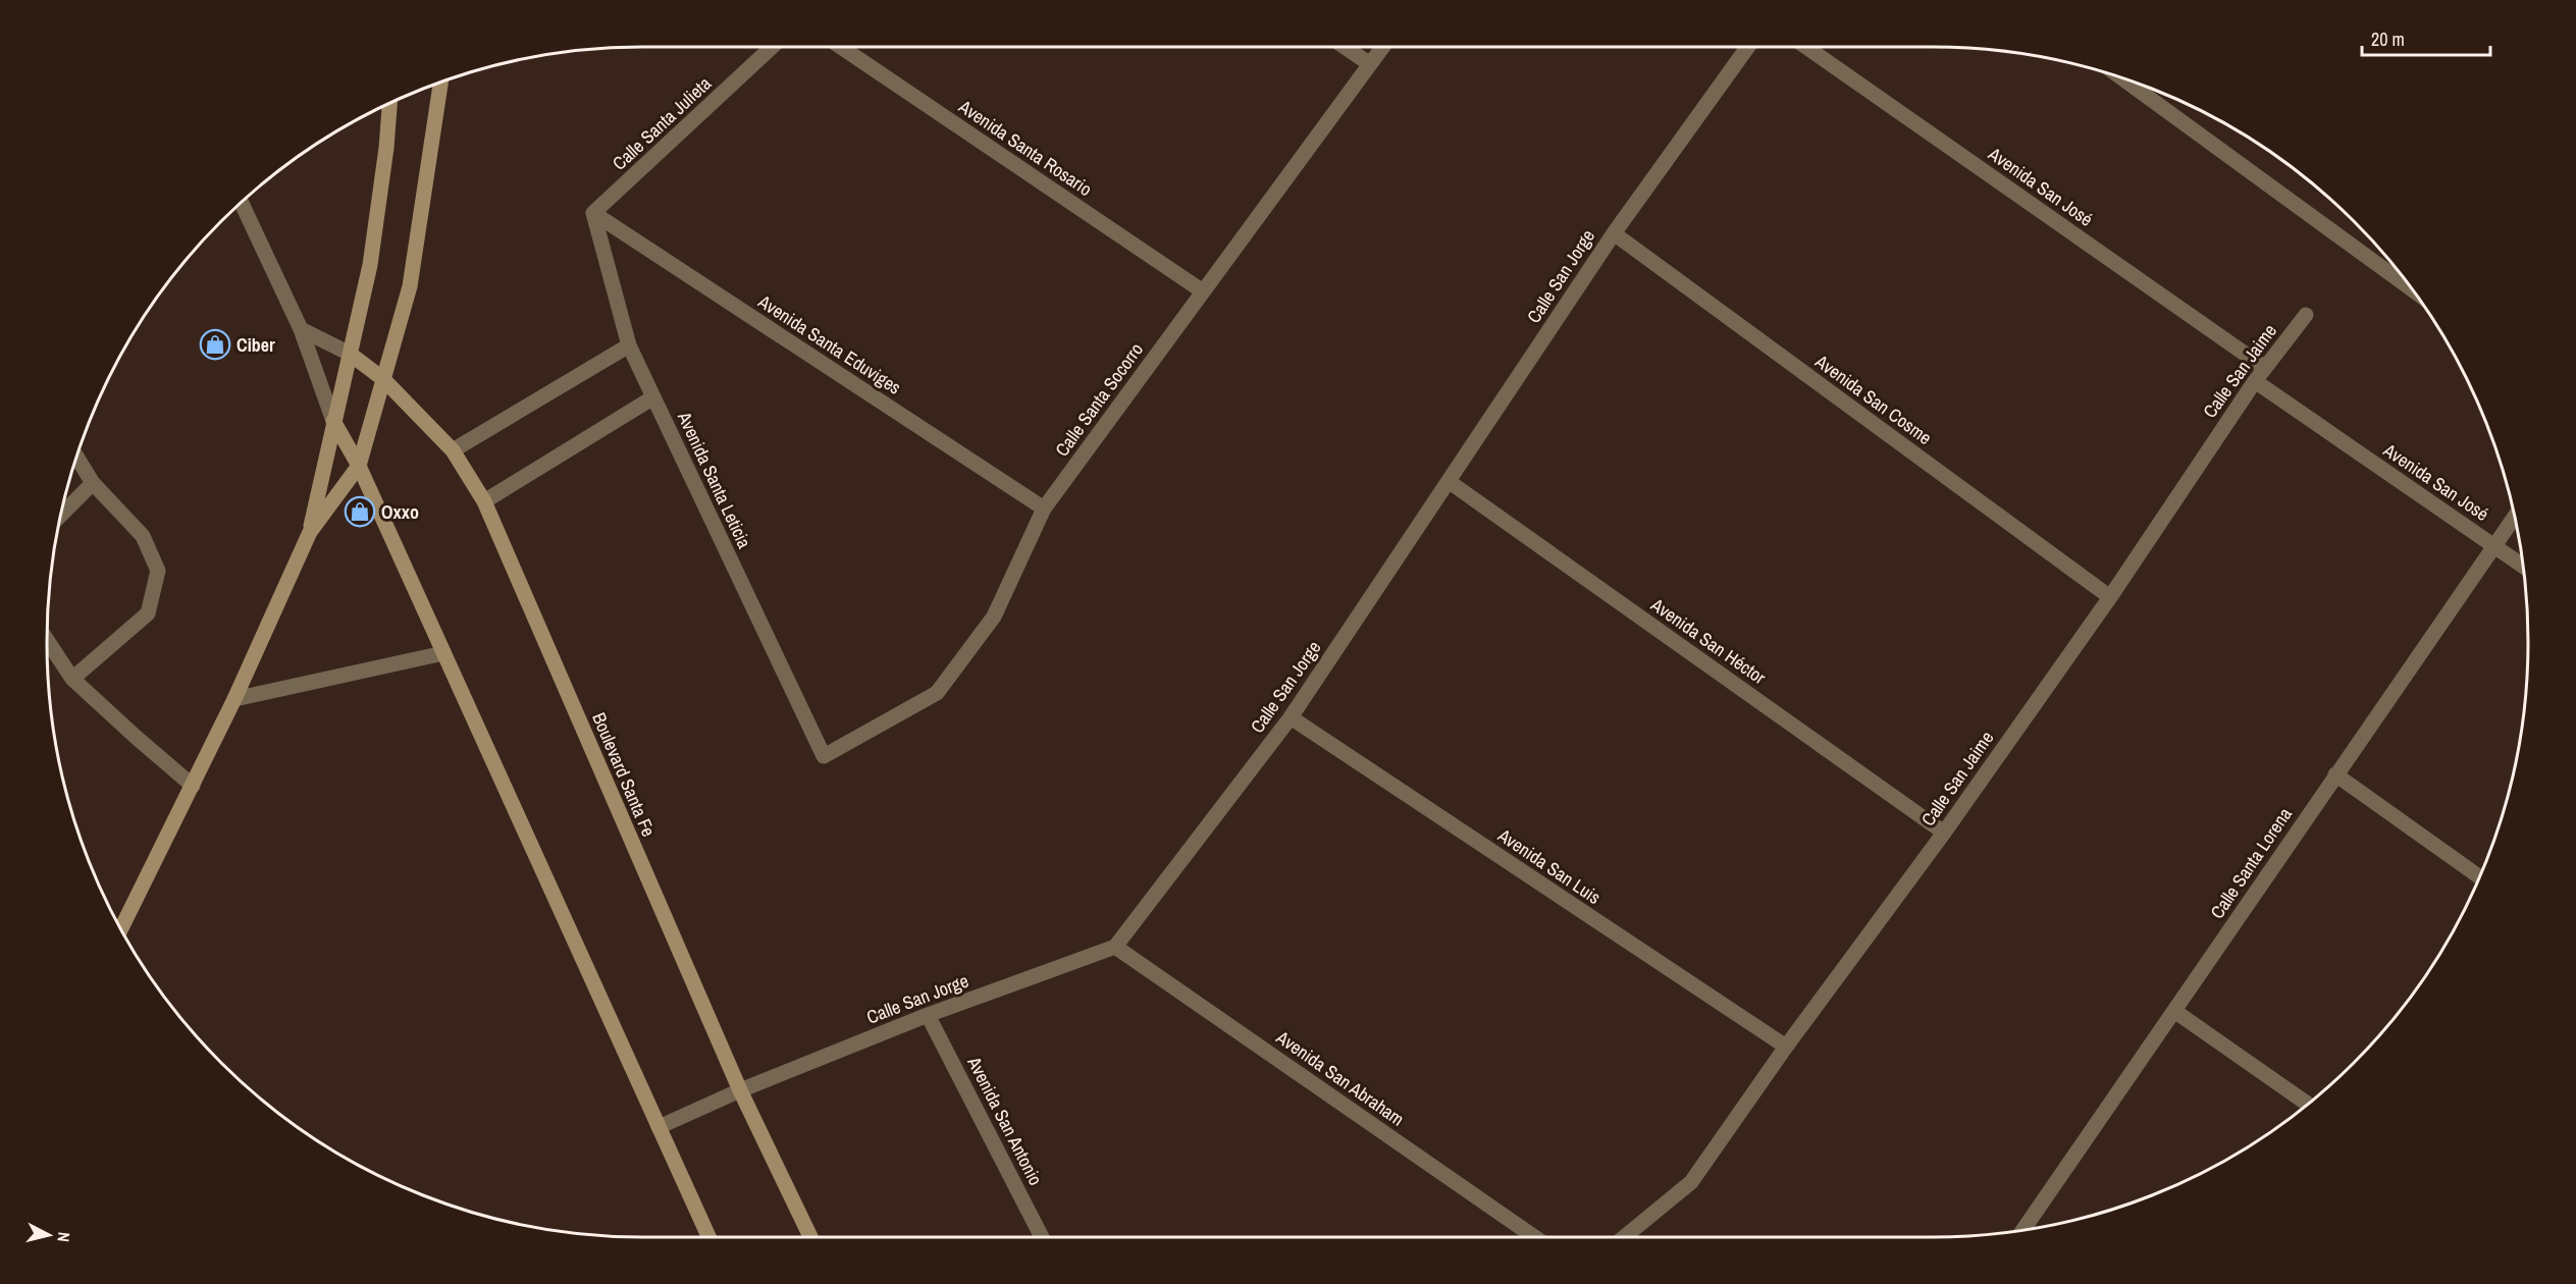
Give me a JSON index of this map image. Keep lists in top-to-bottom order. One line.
{"streets":{"main road":["Boulevard Santa Fe"],"street":["Calle Santa Julieta","Avenida Santa Rosario","Avenida San José","Calle San Jorge","Avenida Santa Eduviges","Calle San Jaime","Calle Santa Socorro","Avenida San Cosme","Avenida Santa Leticia","Avenida San Héctor","Calle Santa Lorena","Avenida San Luis","Avenida San Abraham","Avenida San Antonio"]},"crossings":[["Calle Santa Julieta","Avenida Santa Eduviges"],["Calle Santa Julieta","Avenida Santa Leticia"],["Avenida Santa Rosario","Calle Santa Socorro"],["Avenida San José","Calle San Jaime"],["Avenida San José","Calle Santa Lorena"],["Calle San Jorge","Avenida San Cosme"],["Calle San Jorge","Avenida San Héctor"],["Calle San Jorge","Boulevard Santa Fe"],["Calle San Jorge","Avenida San Luis"],["Calle San Jorge","Avenida San Abraham"],["Calle San Jorge","Avenida San Antonio"],["Avenida Santa Eduviges","Calle Santa Socorro"],["Avenida Santa Eduviges","Avenida Santa Leticia"],["Calle San Jaime","Avenida San Cosme"],["Calle San Jaime","Avenida San Héctor"],["Calle San Jaime","Avenida San Luis"],["Calle Santa Socorro","Avenida Santa Leticia"]],"places":{"shop":["Ciber","Oxxo"]},"scale_bar":"20 m","north":"right"}
